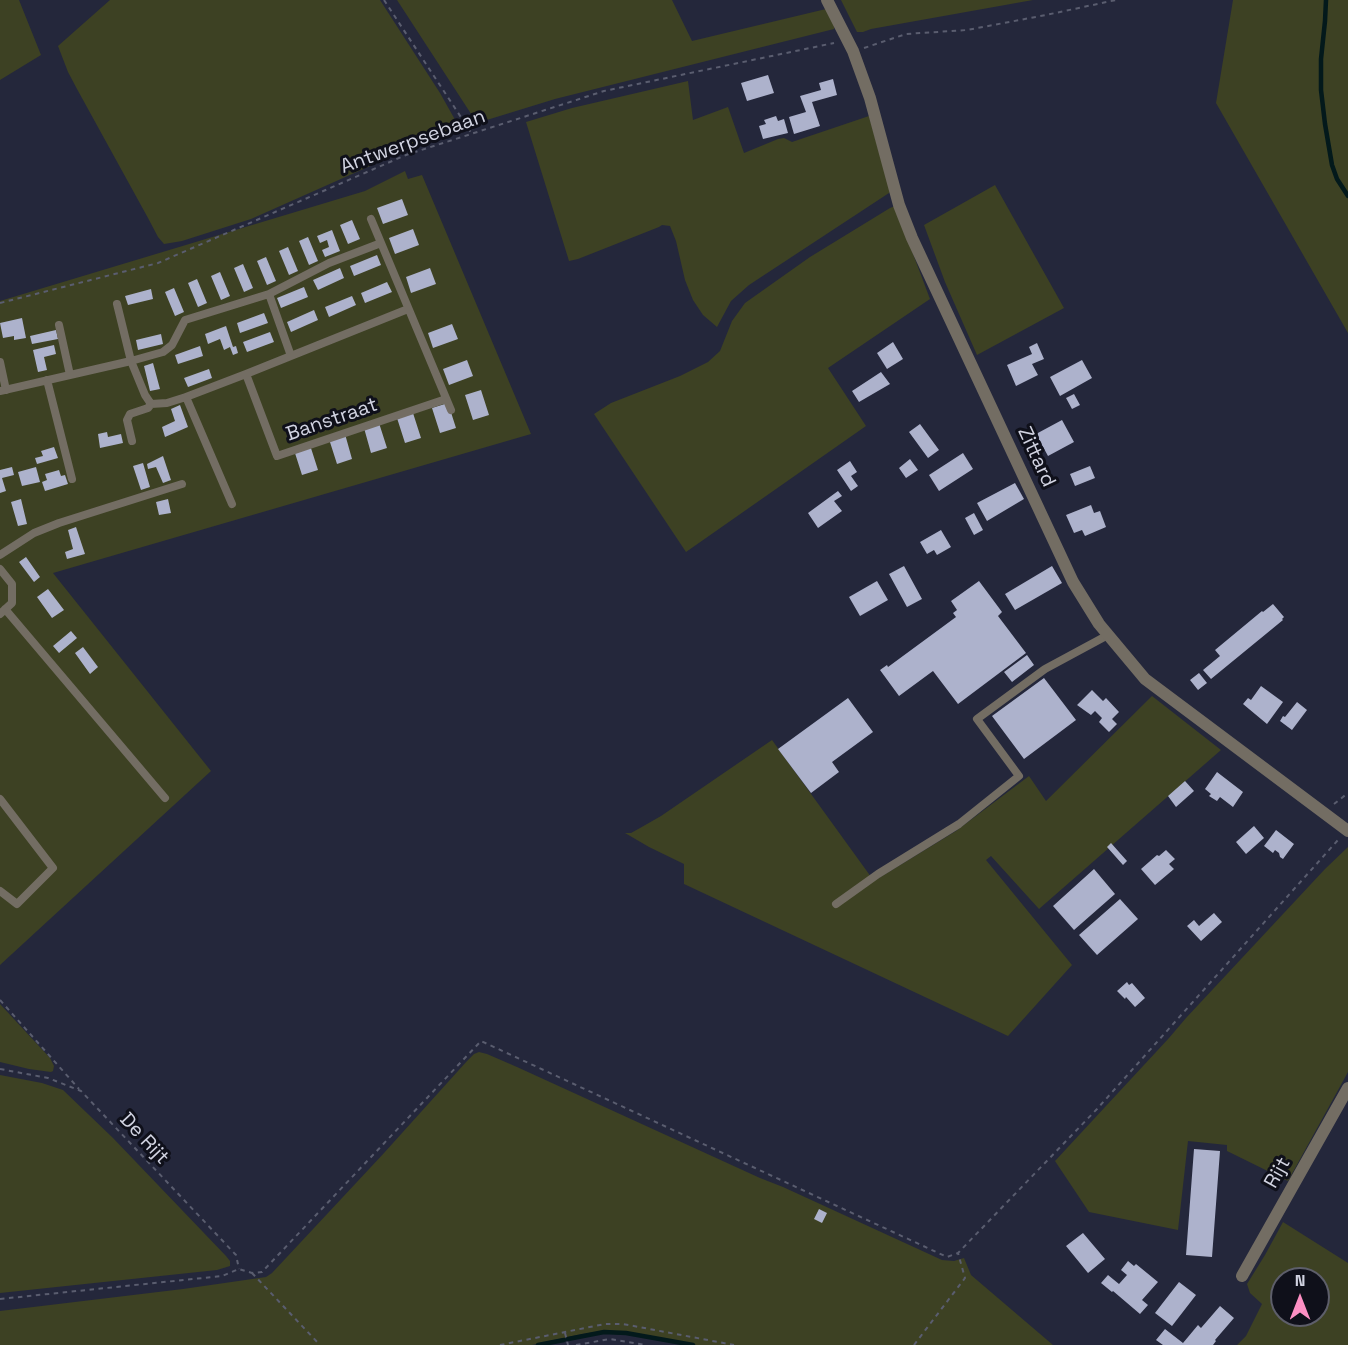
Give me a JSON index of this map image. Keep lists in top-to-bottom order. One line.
{"streets":{"street":["Zittard","Rijt"],"lane":["Banstraat"],"path":["Antwerpsebaan","De Rijt"]},"crossings":[["Antwerpsebaan","Zittard"]],"north":"top"}
